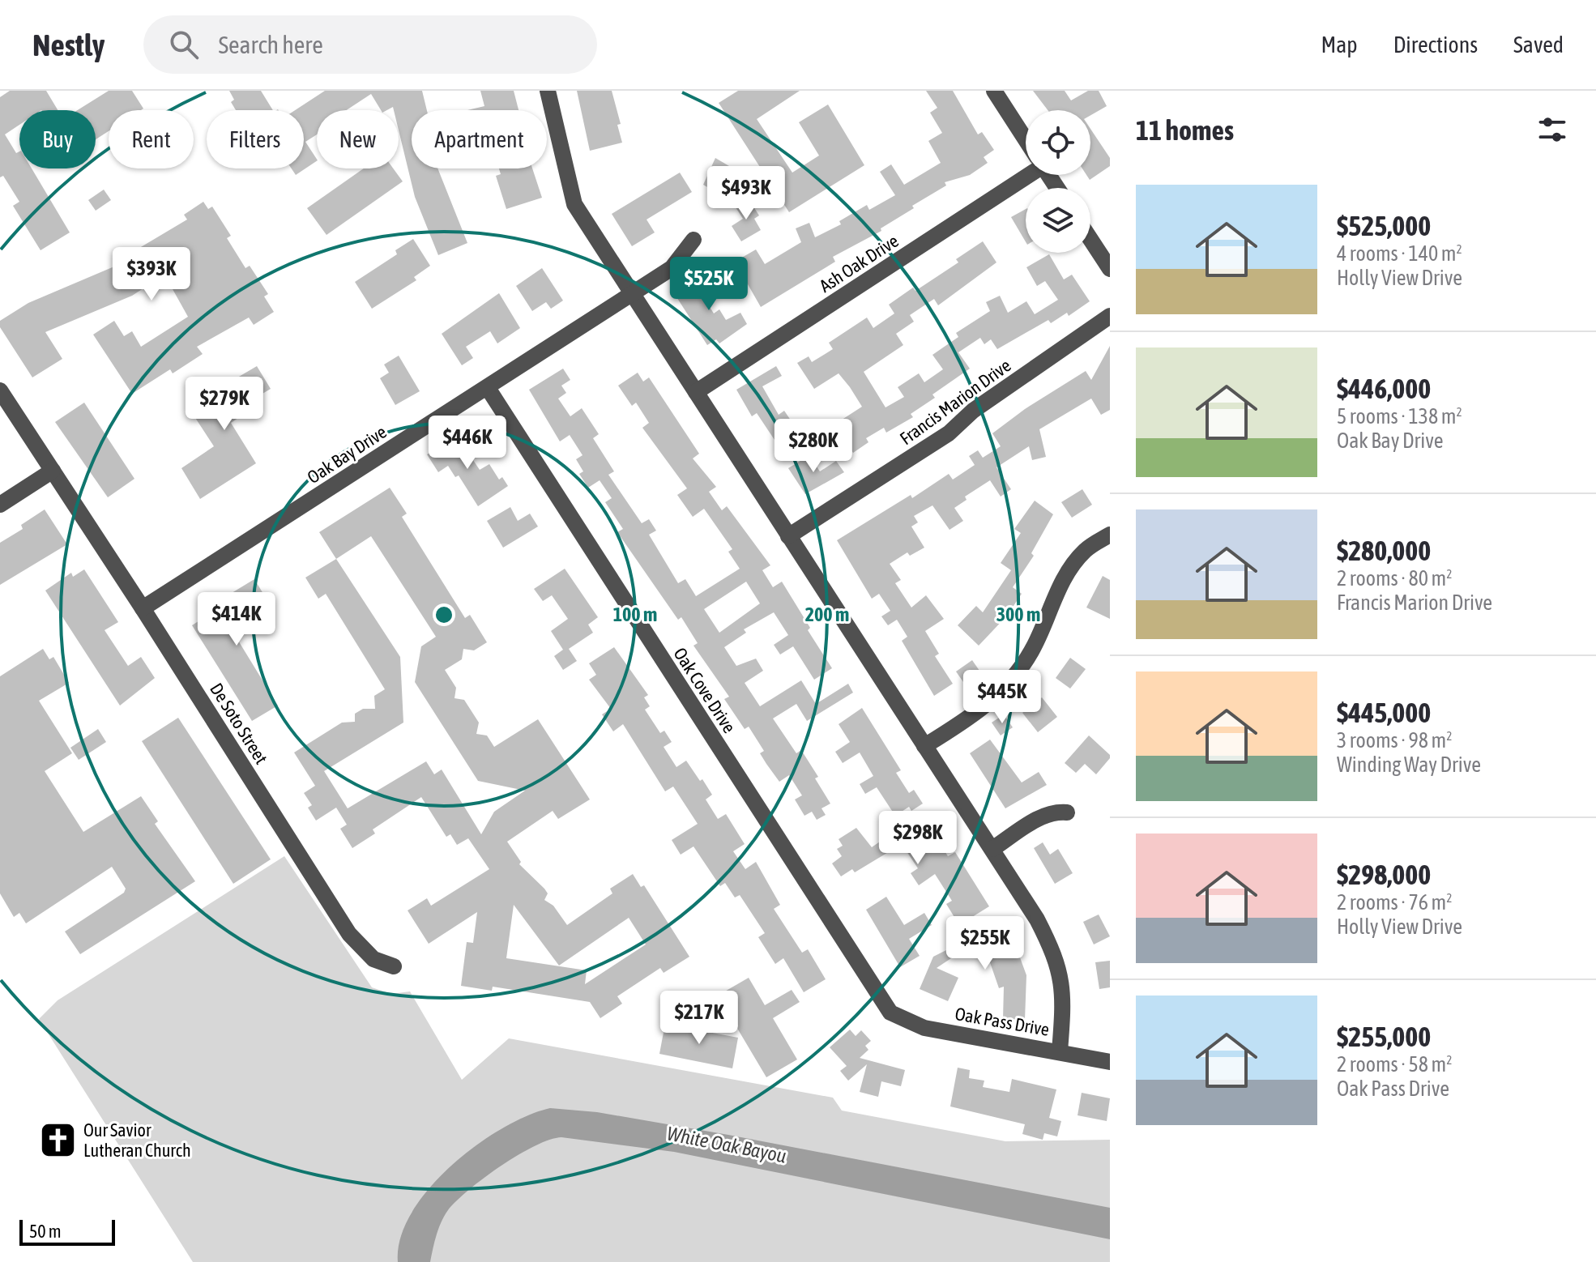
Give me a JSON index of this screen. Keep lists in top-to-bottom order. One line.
{"streets":{"street":["Ash Oak Drive","Francis Marion Drive","Oak Bay Drive","Oak Cove Drive","De Soto Street","Oak Pass Drive"]},"crossings":[["Oak Bay Drive","Oak Cove Drive"],["Oak Bay Drive","De Soto Street"],["Oak Cove Drive","Oak Pass Drive"]],"water":["White Oak Bayou"],"places":{"church":["Our Savior Lutheran Church"]},"scale_bar":"50 m","page":{"header":"Nestly","search":"Search here","nav":["Map","Directions","Saved"],"heading":"11 homes","chip":["Buy","Rent","Filters","New","Apartment"],"price":["$493K","$393K","$525K","$279K","$446K","$280K","$414K","$445K","$298K","$255K","$217K"],"list":[{"name":"$525,000","note":"4 rooms · 140 m² · Holly View Drive"},{"name":"$446,000","note":"5 rooms · 138 m² · Oak Bay Drive"},{"name":"$280,000","note":"2 rooms · 80 m² · Francis Marion Drive"},{"name":"$445,000","note":"3 rooms · 98 m² · Winding Way Drive"},{"name":"$298,000","note":"2 rooms · 76 m² · Holly View Drive"},{"name":"$255,000","note":"2 rooms · 58 m² · Oak Pass Drive"}],"scale":"50 m"},"rings":["100 m","200 m","300 m"]}
